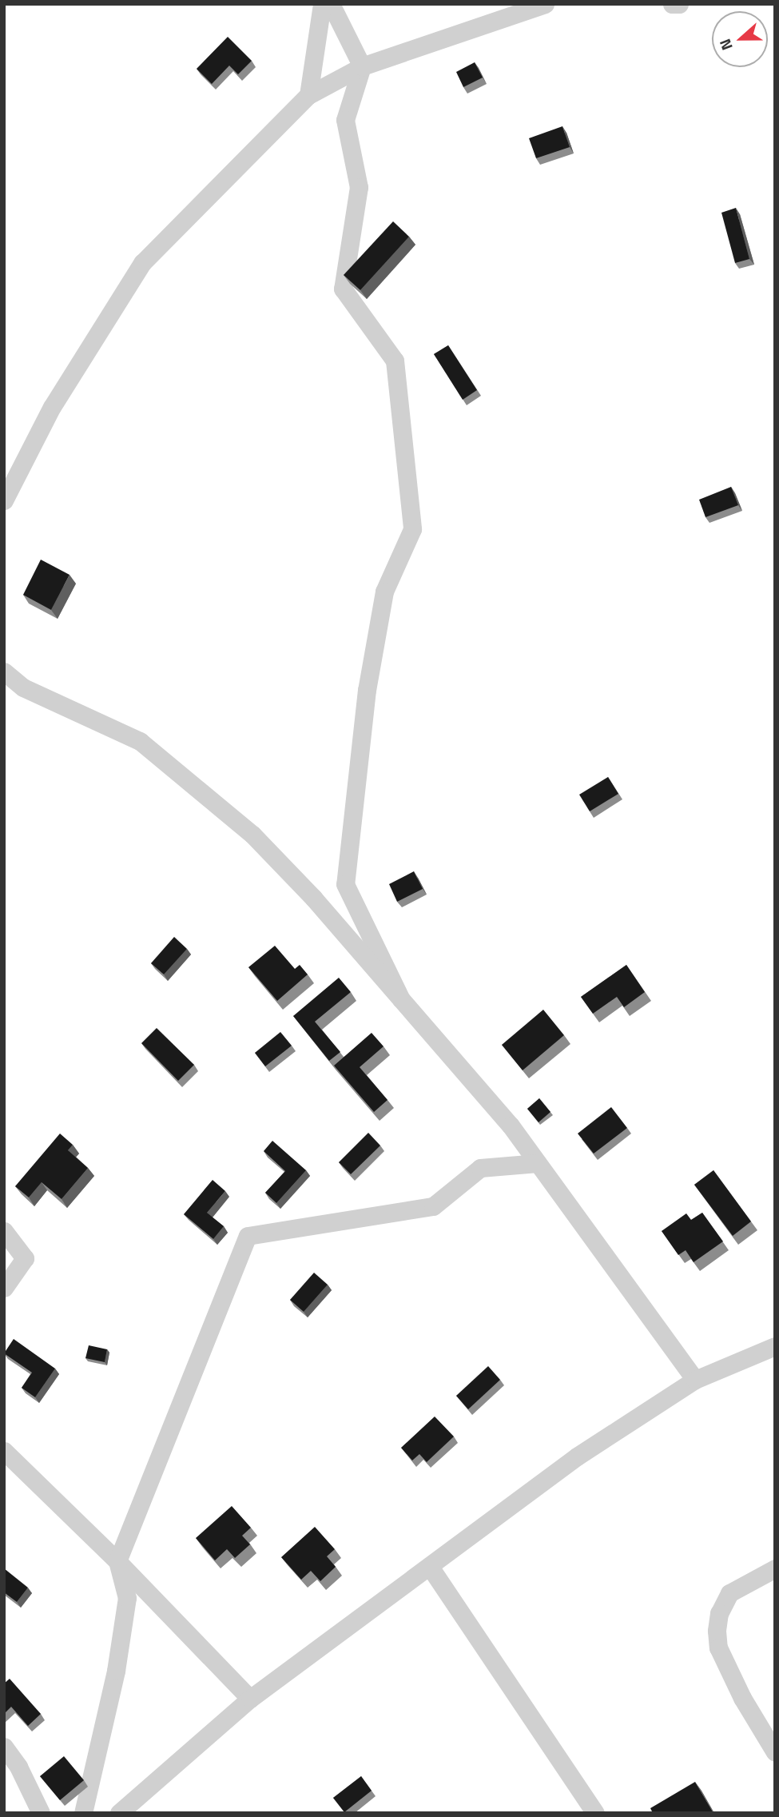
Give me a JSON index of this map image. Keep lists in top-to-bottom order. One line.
{"north":"left"}
